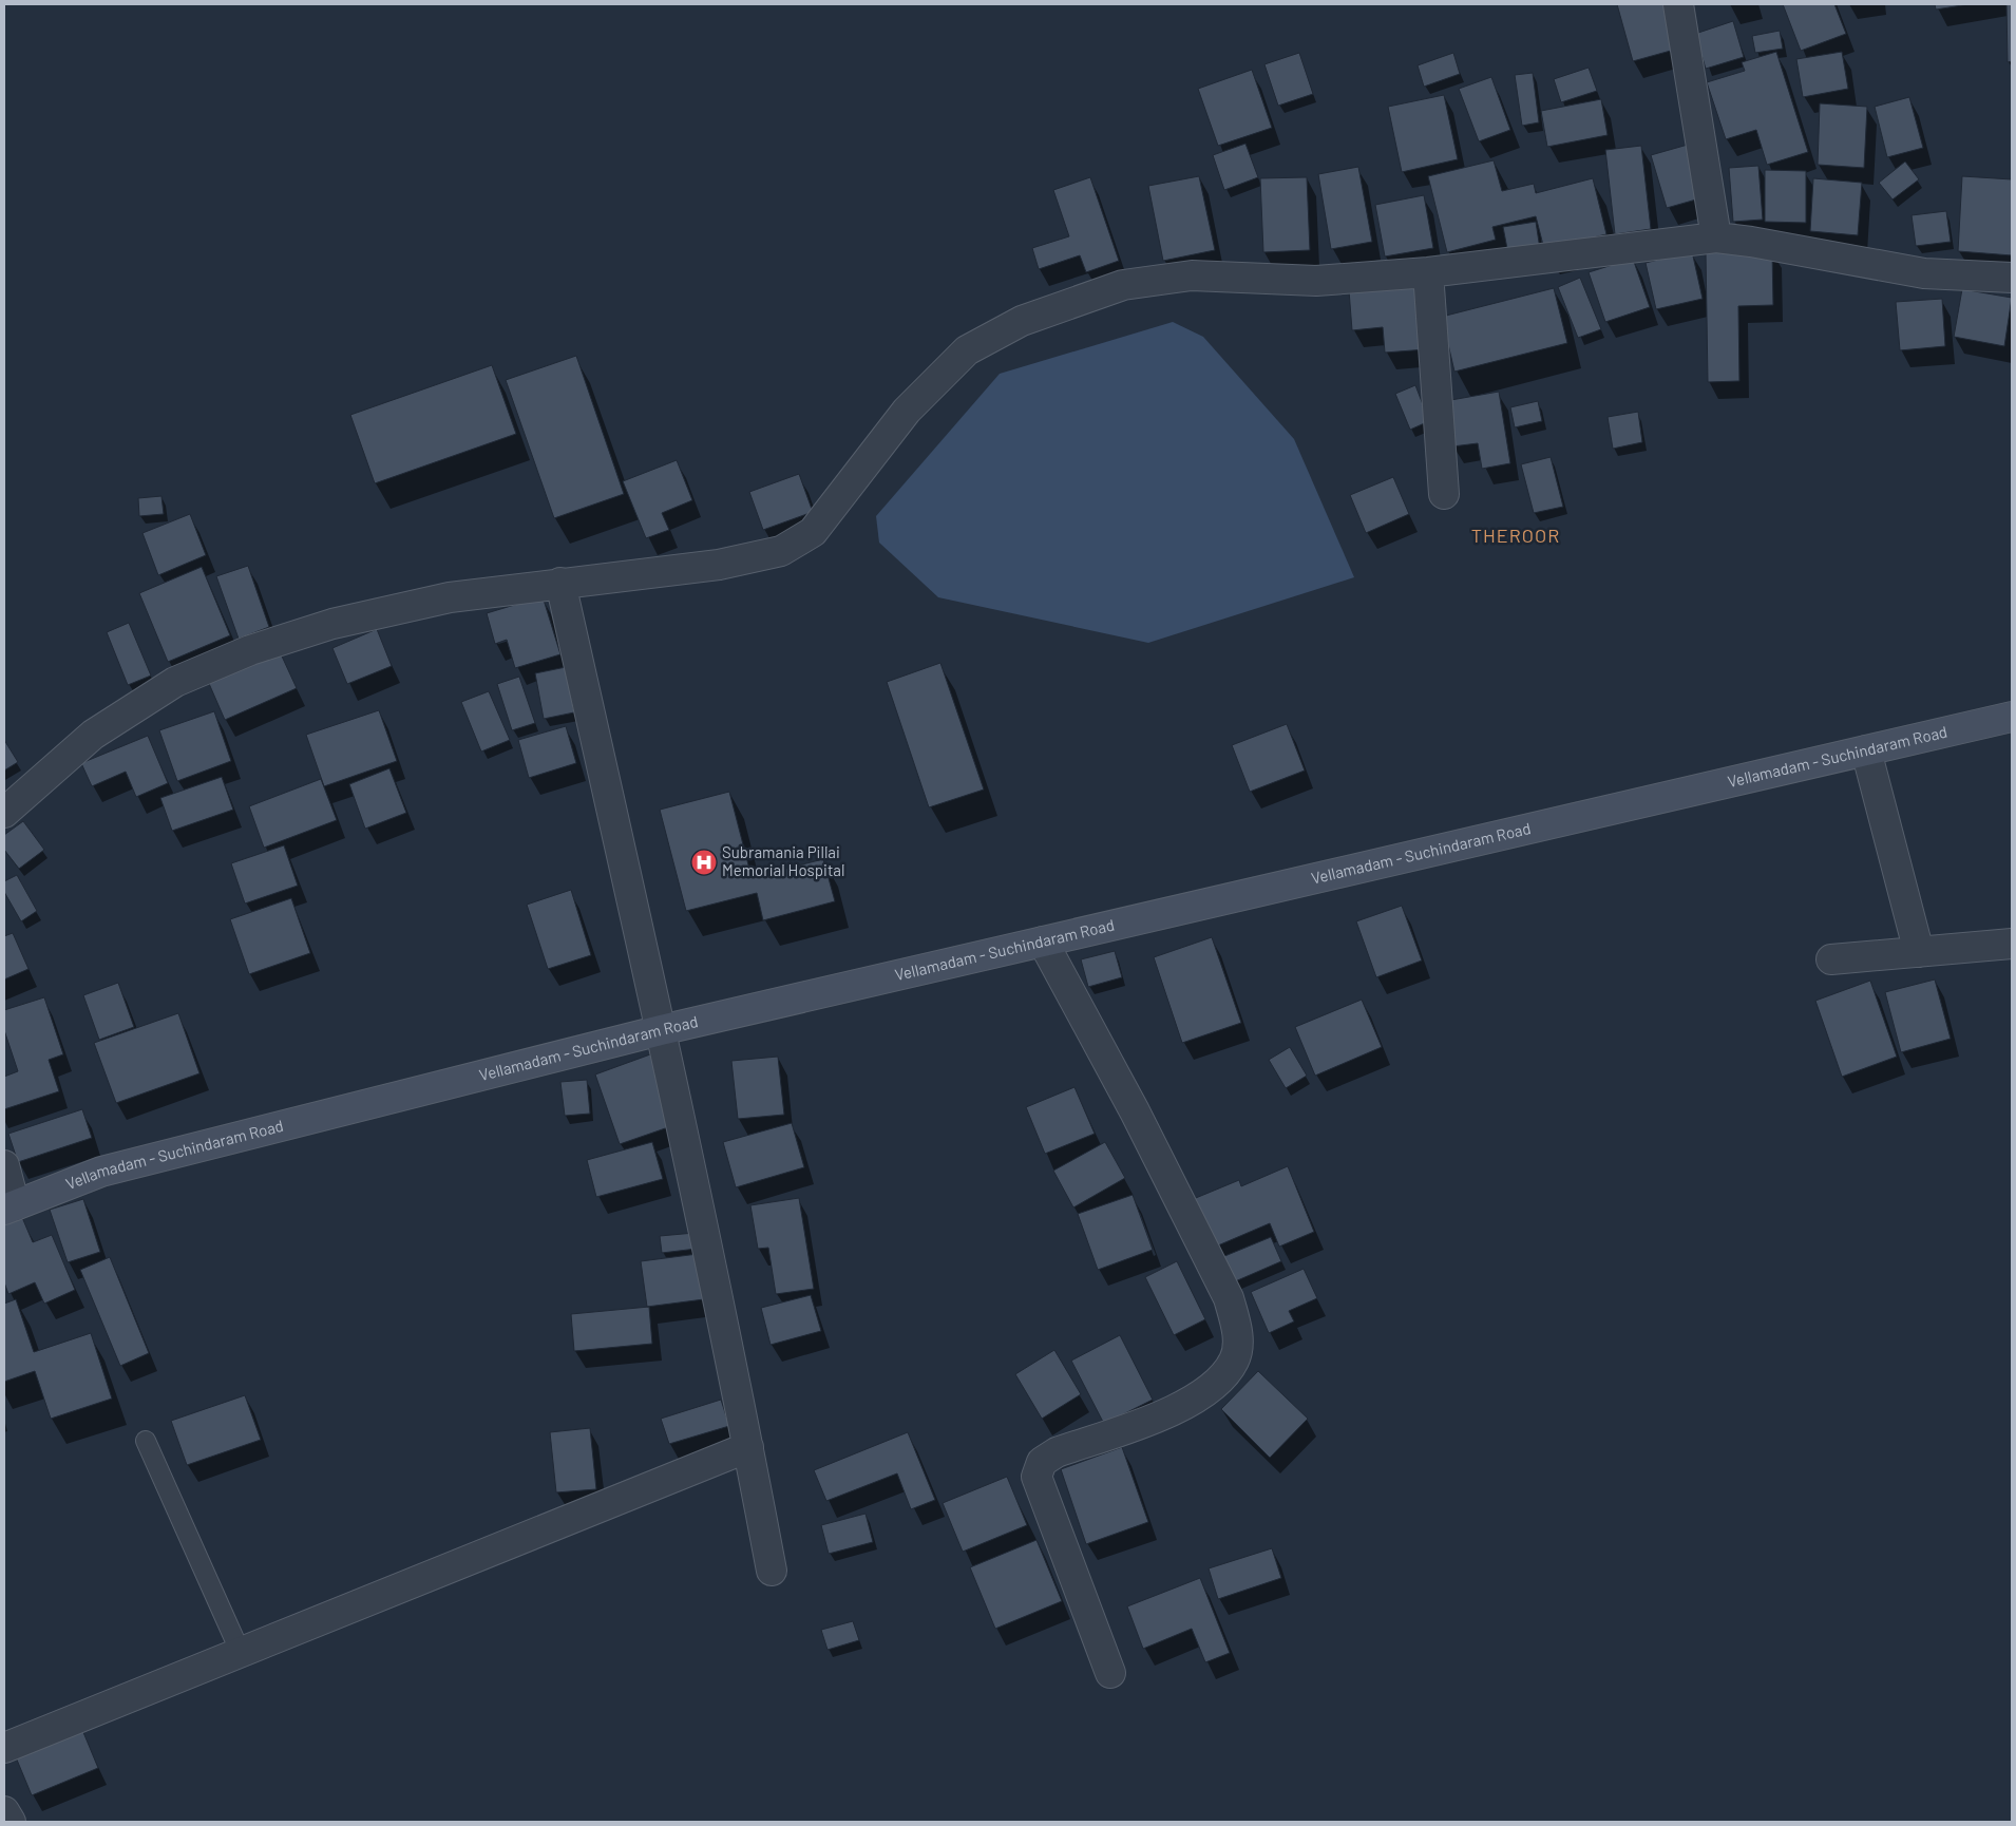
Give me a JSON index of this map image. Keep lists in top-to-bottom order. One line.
{"streets":{"main road":["Vellamadam - Suchindaram Road"]},"districts":["THEROOR"],"places":{"hospital":["Subramania Pillai Memorial Hospital"]}}
